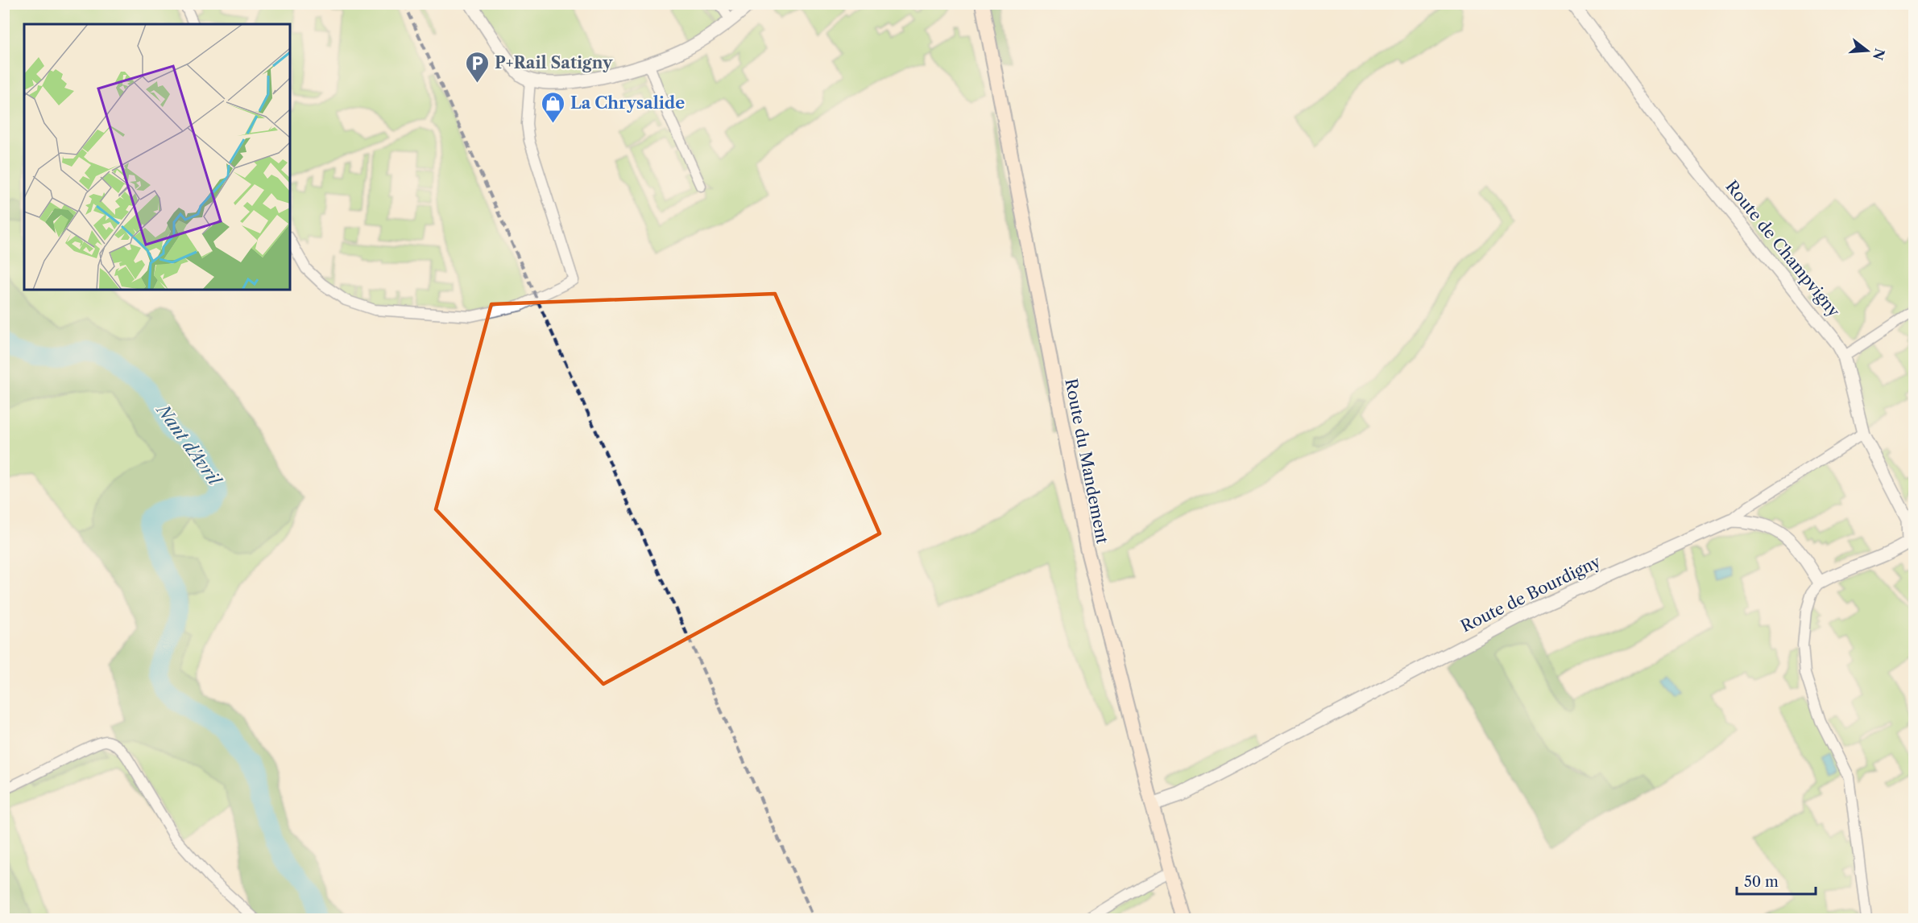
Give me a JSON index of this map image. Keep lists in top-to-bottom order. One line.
{"streets":{"main road":["Route du Mandement"],"street":["Route de Champvigny","Route de Bourdigny"]},"crossings":[["Route du Mandement","Route de Bourdigny"]],"water":["Nant d'Avril"],"places":{"parking":["P+Rail Satigny"],"shop":["La Chrysalide"]},"scale_bar":"50 m","north":"right"}
